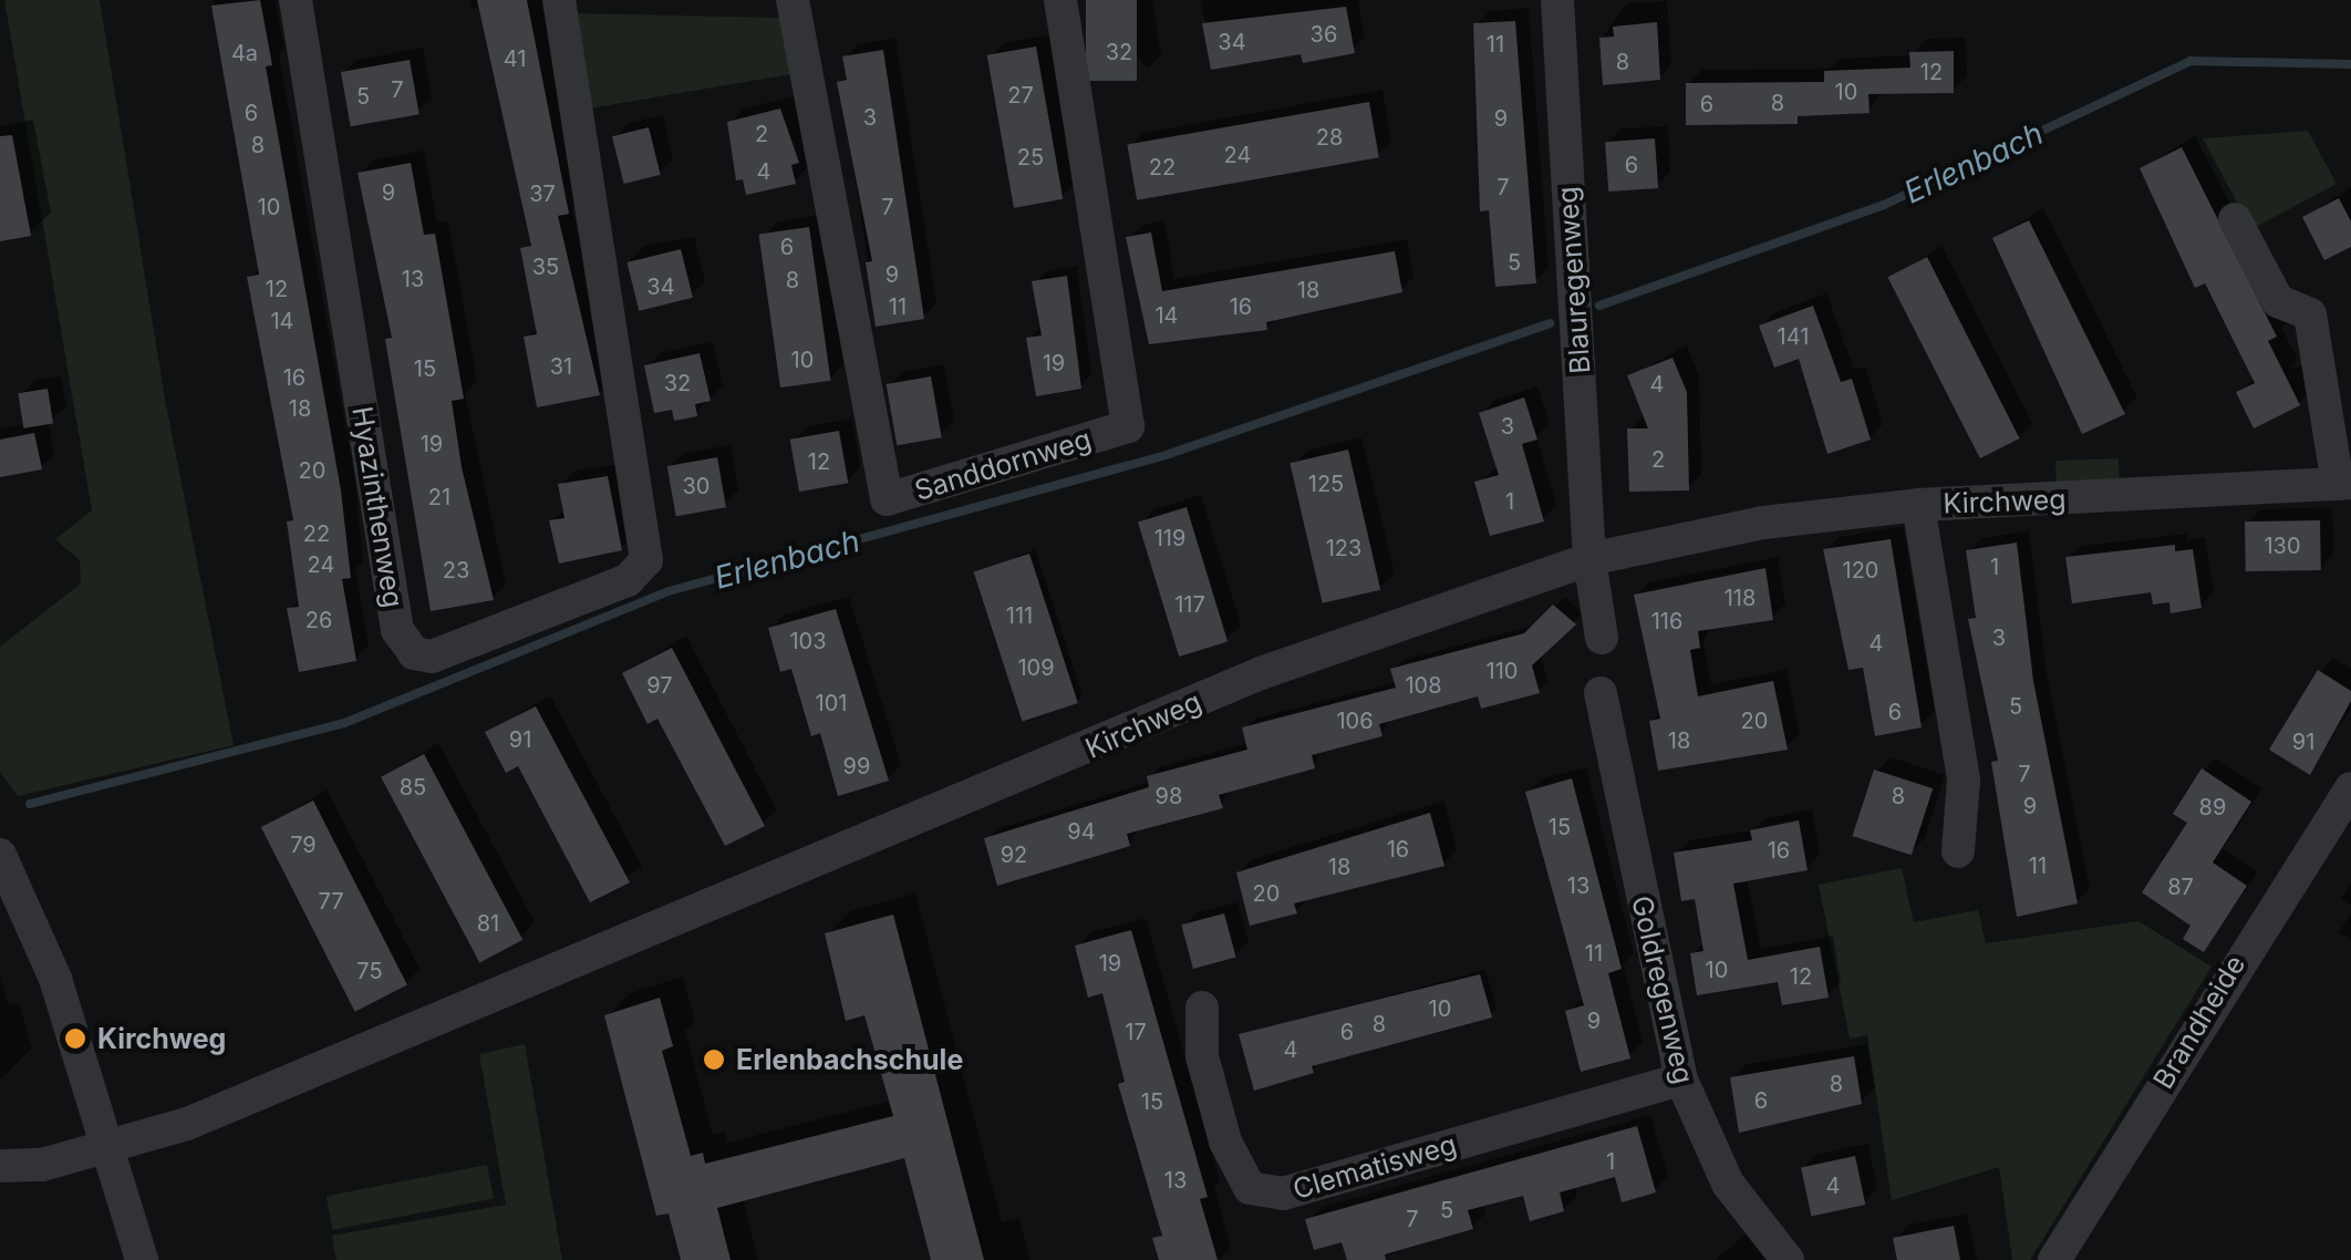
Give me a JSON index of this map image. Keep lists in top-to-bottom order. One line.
{"streets":{"street":["Blauregenweg","Sanddornweg","Kirchweg","Hyazinthenweg","Goldregenweg","Brandheide","Clematisweg"]},"crossings":[["Blauregenweg","Kirchweg"],["Goldregenweg","Clematisweg"]],"water":["Erlenbach"],"places":["Kirchweg","Erlenbachschule"],"house_numbers":["36","34","11","32","4a","41","8","12","7","10","27","5","8","6","6","3","9","2","28","8","24","25","6","22","4","7","9","37","10","7","6","5","35","9","13","8","34","12","18","11","16","14","14","141","10","19","31","15","16","32","4","18","3","19","2","12","20","125","30","21","1","22","119","130","123","24","1","23","120","118","117","111","26","116","3","103","4","109","110","97","108","101","5","6","106","20","91","18","91","99","7","85","98","8","9","89","15","94","79","16","16","92","11","18","13","87","20","77","81","11","19","10","75","12","10","9","8","17","6","4","8","6","15","1","13","4","5","7"]}
